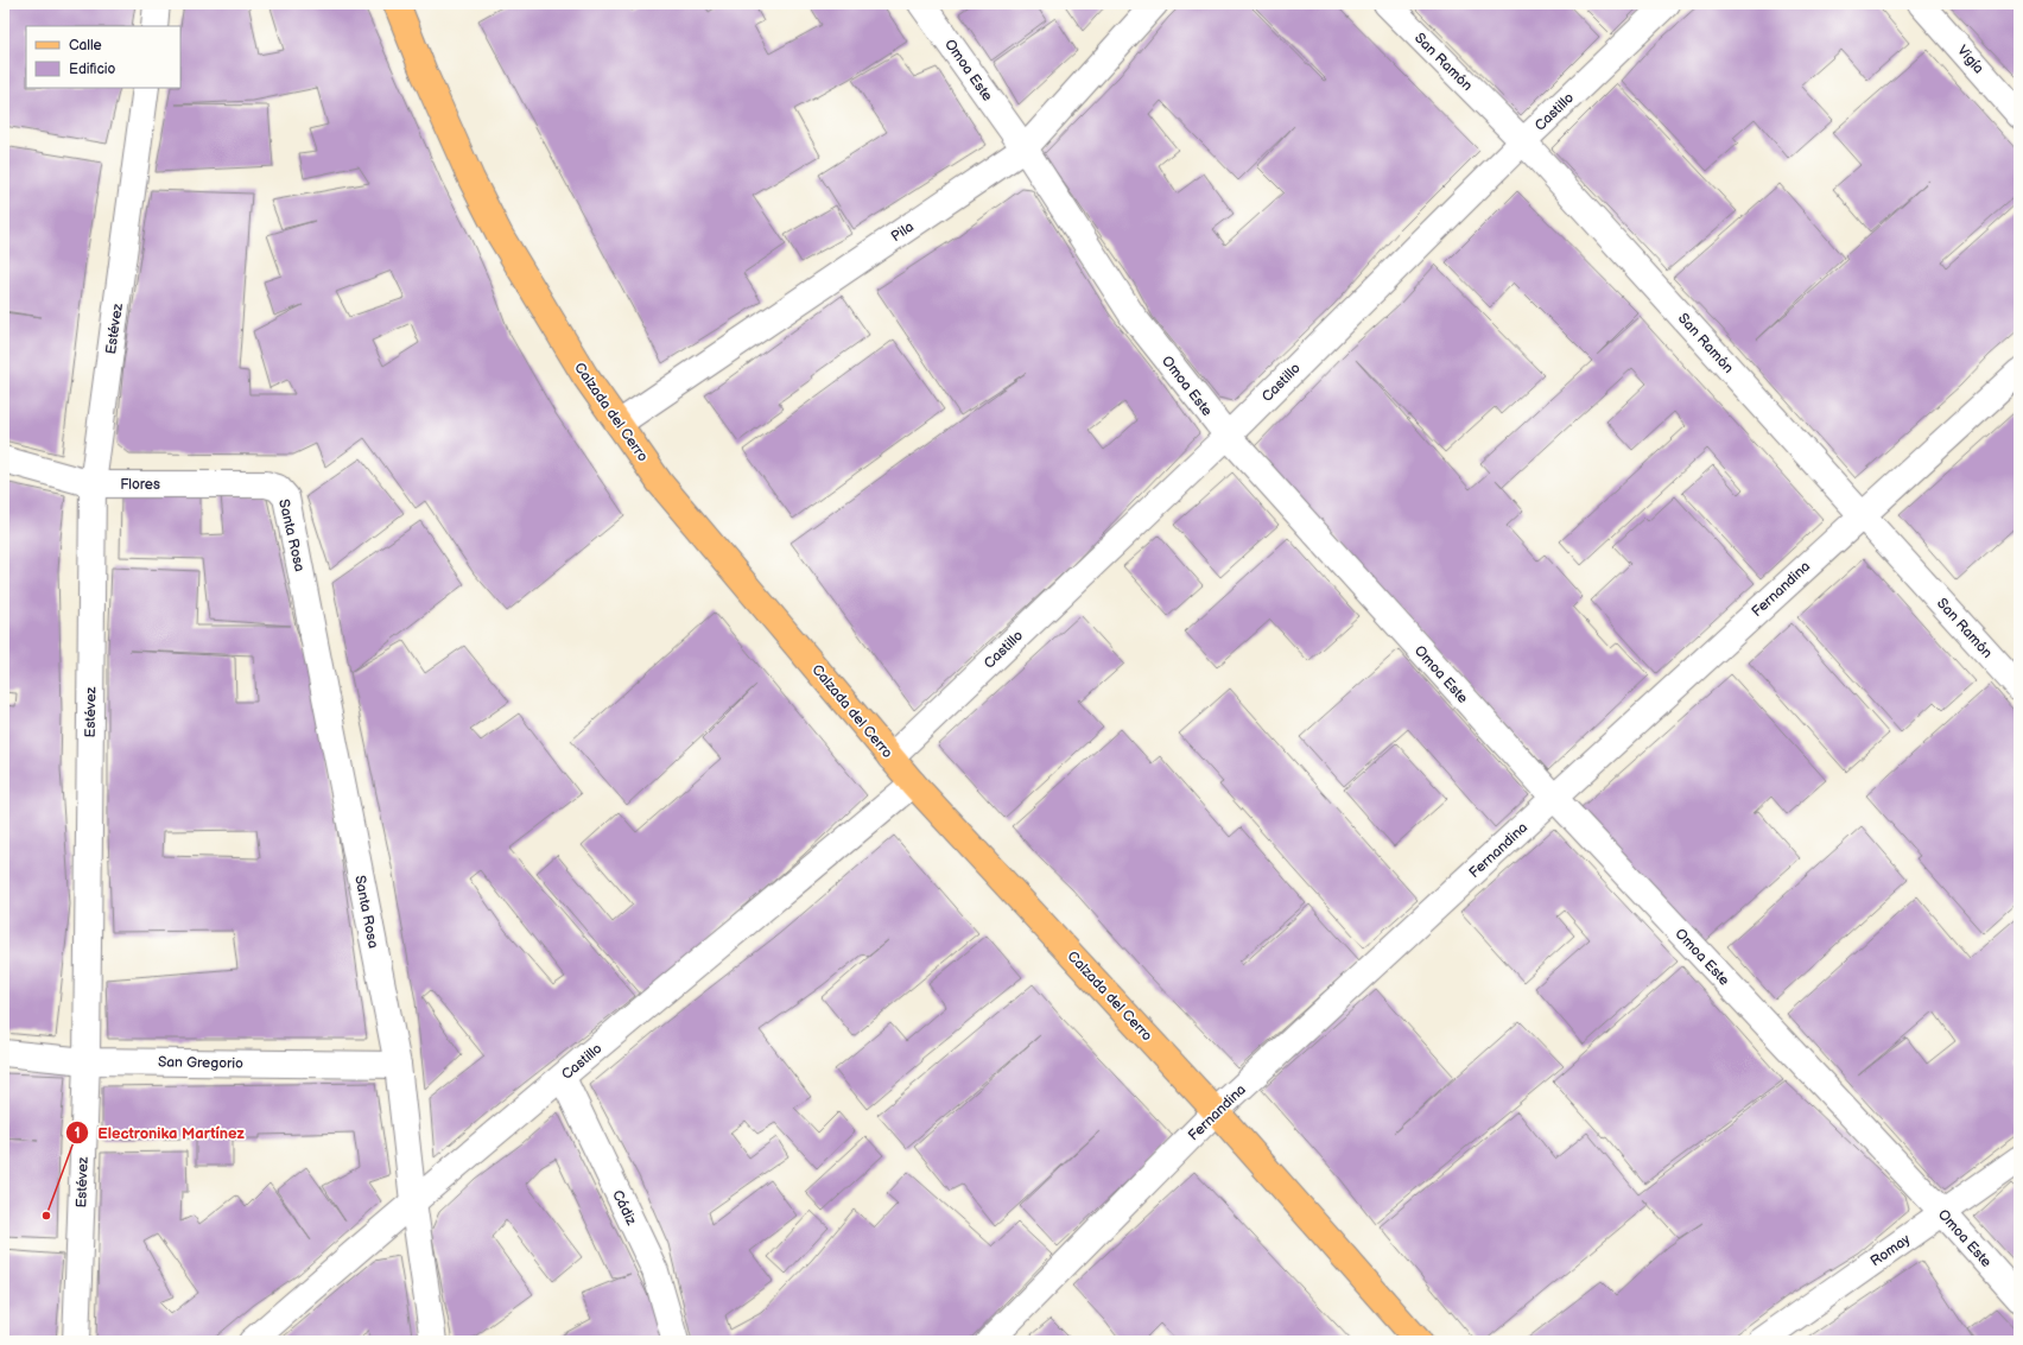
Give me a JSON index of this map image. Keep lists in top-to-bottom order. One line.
{"streets":{"main road":["Calzada del Cerro"],"street":["Vigía","San Ramón","Omoa Este","Castillo","Pila","Estévez","Flores","Santa Rosa","Fernandina","San Gregorio","Cádiz","Romay"]},"crossings":[["San Ramón","Castillo"],["San Ramón","Fernandina"],["Omoa Este","Castillo"],["Omoa Este","Pila"],["Omoa Este","Fernandina"],["Omoa Este","Romay"],["Castillo","Calzada del Cerro"],["Castillo","Santa Rosa"],["Castillo","Cádiz"],["Pila","Calzada del Cerro"],["Estévez","Flores"],["Estévez","San Gregorio"],["Calzada del Cerro","Fernandina"],["Flores","Santa Rosa"],["Santa Rosa","San Gregorio"]],"places":["Electronika Martínez"],"legend":["Calle","Edificio"]}
